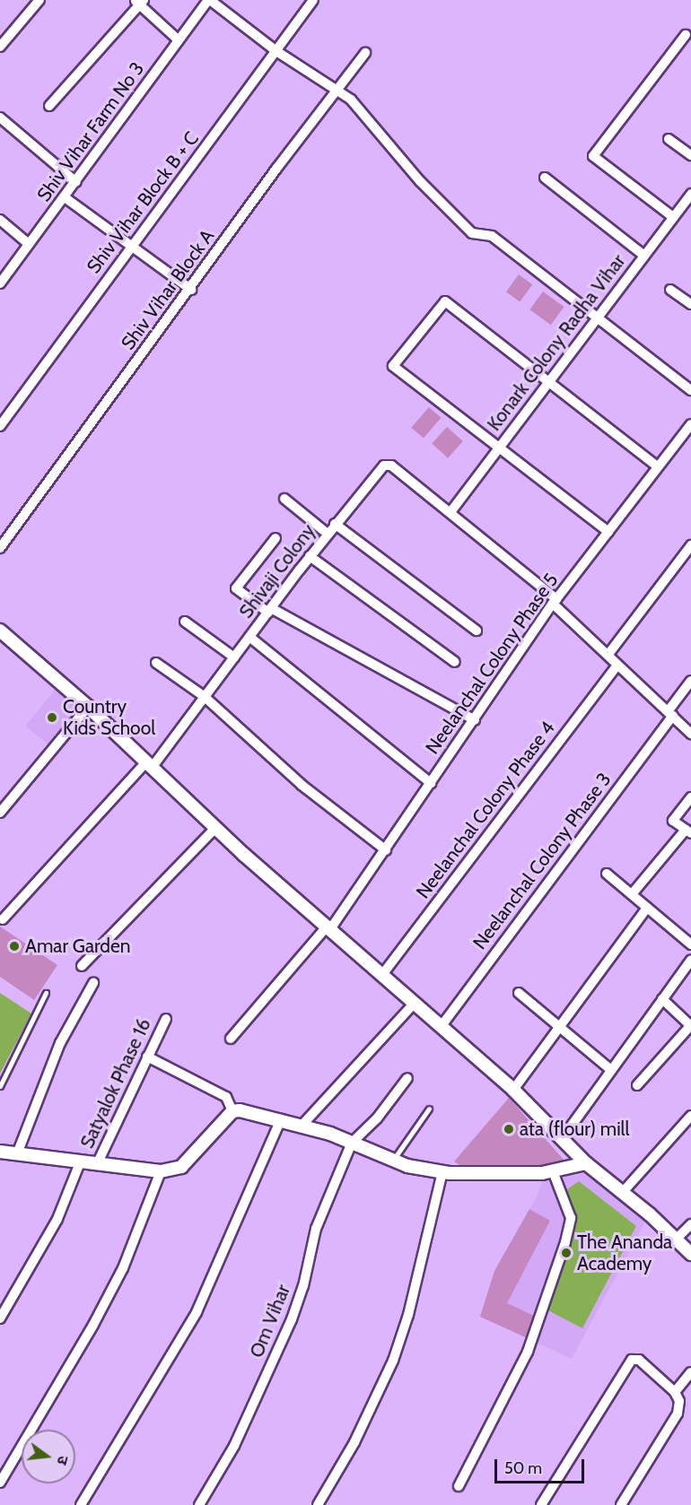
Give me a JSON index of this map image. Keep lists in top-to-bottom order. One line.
{"streets":{"street":["Shiv Vihar Farm No 3","Shiv Vihar Block B + C","Shiv Vihar Block A","Konark Colony Radha Vihar","Shivaji Colony","Neelanchal Colony Phase 5","Neelanchal Colony Phase 4","Neelanchal Colony Phase 3","Satyalok Phase 16","Om Vihar"]},"crossings":[["Konark Colony Radha Vihar","Shivaji Colony"],["Shivaji Colony","Neelanchal Colony Phase 5"],["Shivaji Colony","Neelanchal Colony Phase 4"],["Shivaji Colony","Neelanchal Colony Phase 3"]],"places":["Country Kids School","Amar Garden","ata (flour) mill","The Ananda Academy"],"scale_bar":"50 m","north":"right"}
